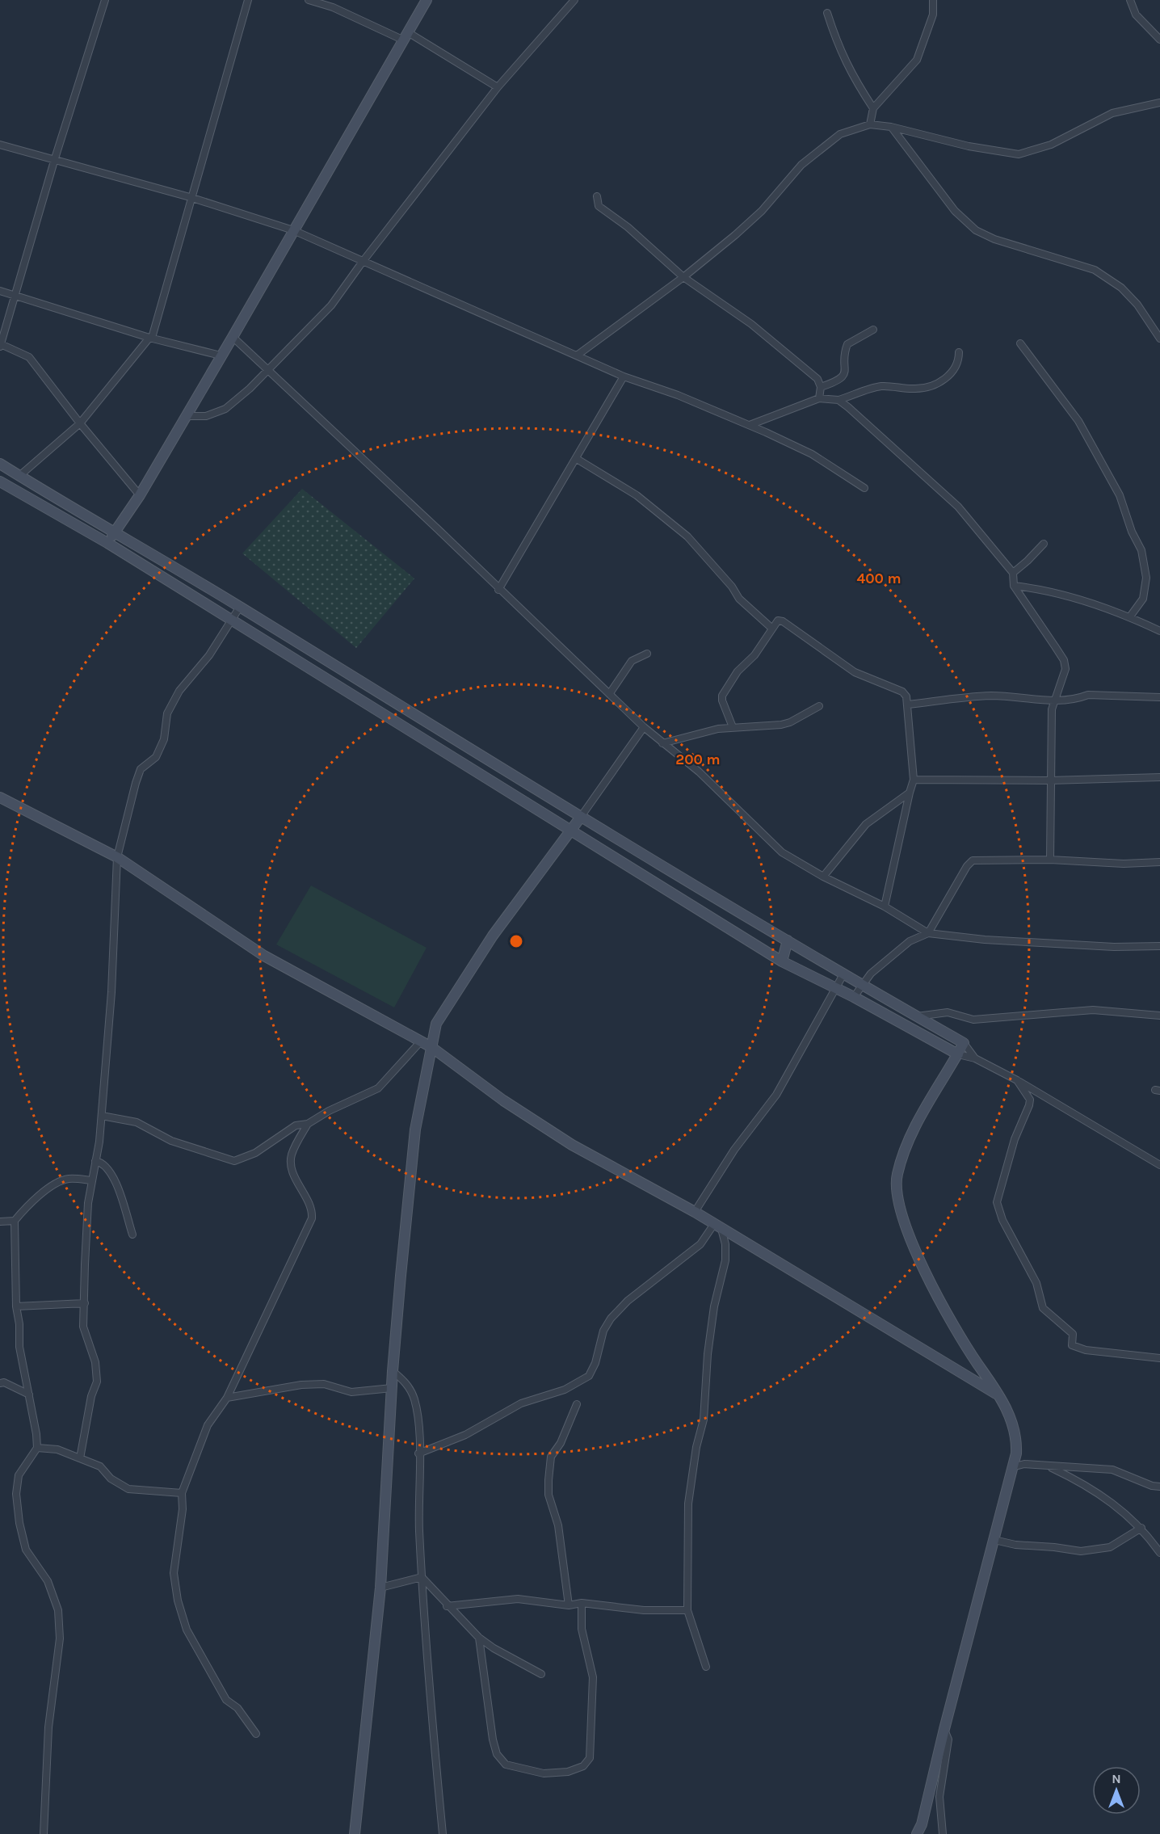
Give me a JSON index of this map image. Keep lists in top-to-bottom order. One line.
{"north":"top","rings":["400 m","200 m"]}
